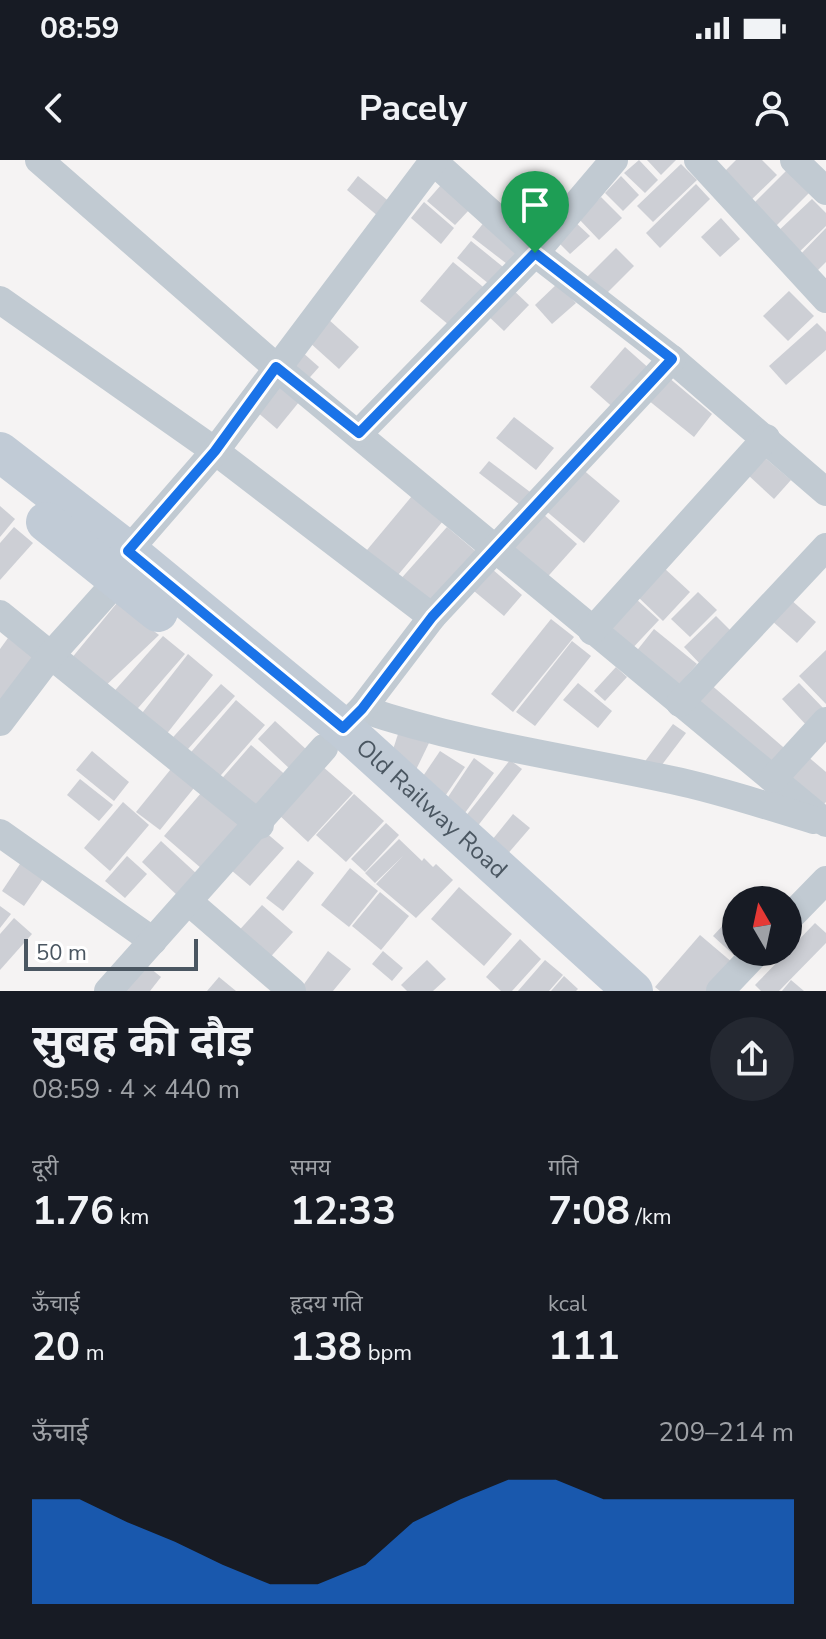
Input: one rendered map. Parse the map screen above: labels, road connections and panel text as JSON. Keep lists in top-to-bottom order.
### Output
{
  "streets": {
    "main road": ["Old Railway Road"]
  },
  "scale_bar": "50 m",
  "north": "top",
  "page": {
    "status": "08:59",
    "header": "Pacely",
    "scale": "50 m",
    "heading": ["सुबह की दौड़", "08:59 · 4 × 440 m"],
    "stats": [
      ["दूरी", "1.76 km"],
      ["समय", "12:33"],
      ["गति", "7:08 /km"],
      ["ऊँचाई", "20 m"],
      ["हृदय गति", "138 bpm"],
      ["kcal", "111"]
    ],
    "chart": ["ऊँचाई", "209–214 m"]
  }
}
